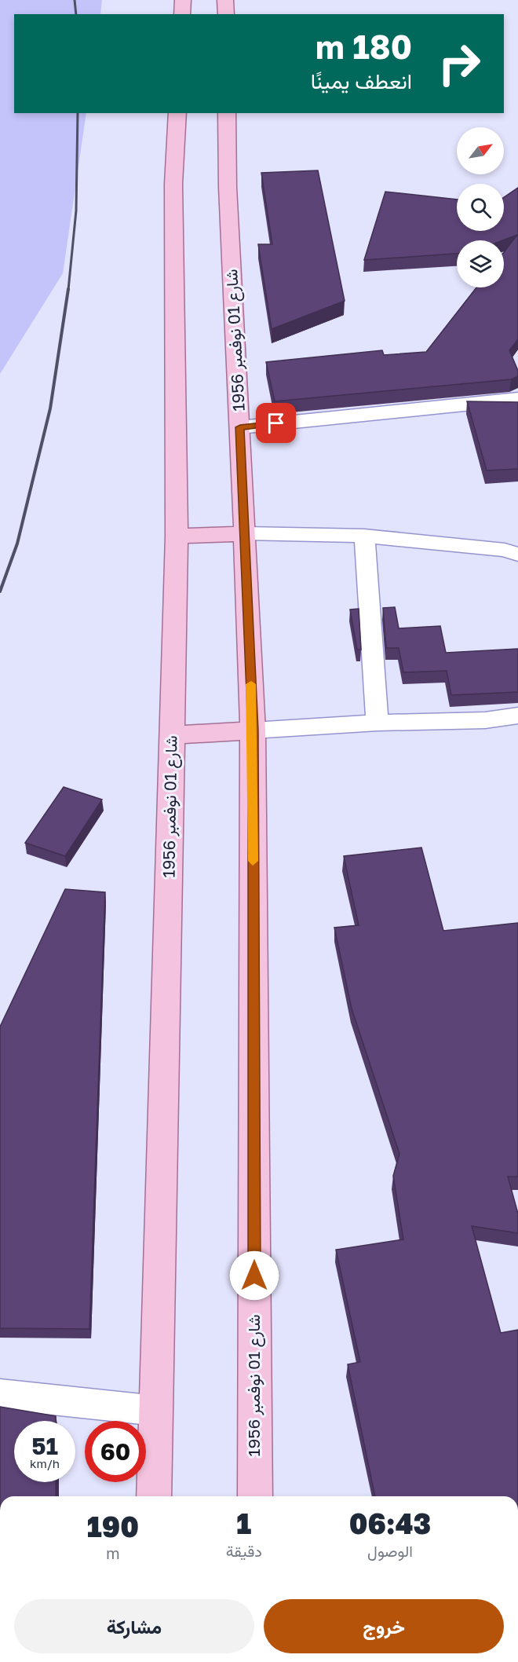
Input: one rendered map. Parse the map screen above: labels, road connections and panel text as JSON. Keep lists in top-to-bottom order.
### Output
{
  "streets": {
    "main road": ["شارع 01 نوفمبر 1956"]
  },
  "north": "top right",
  "page": {
    "turn": ["180 m", "انعطف يمينًا"],
    "speed": "51 km/h",
    "limit": "60",
    "eta": [
      "06:43",
      "الوصول",
      "1",
      "دقيقة",
      "190",
      "m"
    ],
    "buttons": ["خروج", "مشاركة"]
  }
}
